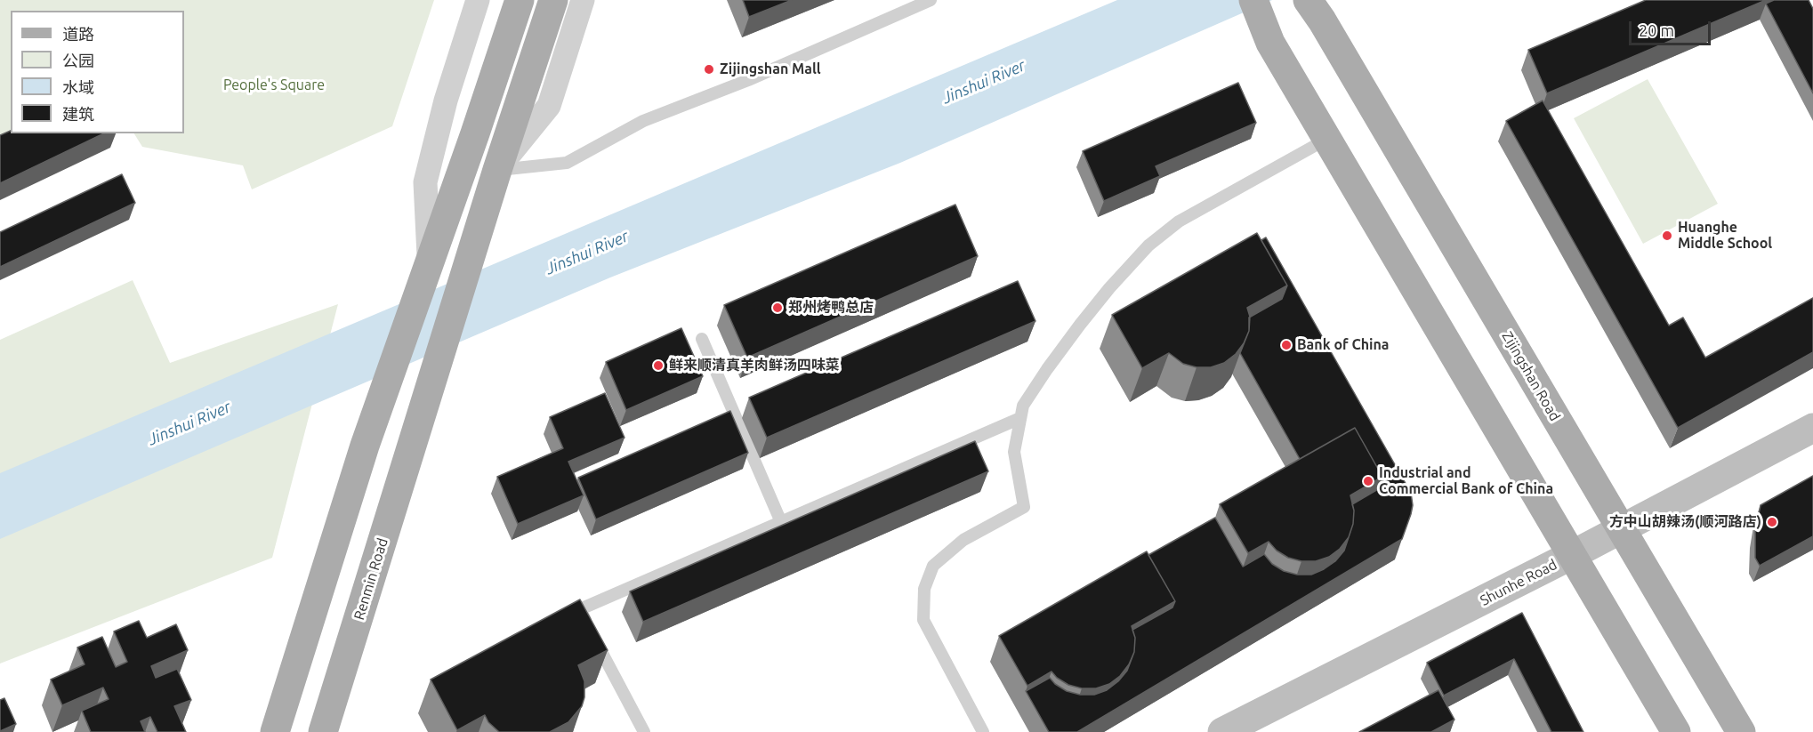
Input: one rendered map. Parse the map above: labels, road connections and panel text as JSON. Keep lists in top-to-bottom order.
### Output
{
  "streets": {
    "main road": ["Zijingshan Road", "Renmin Road"],
    "street": ["Shunhe Road"]
  },
  "crossings": [
    ["Zijingshan Road", "Shunhe Road"]
  ],
  "water": ["Jinshui River"],
  "parks": ["People's Square"],
  "places": [
    "Zijingshan Mall",
    "Huanghe Middle School",
    "郑州烤鸭总店",
    "Bank of China",
    "鲜来顺清真羊肉鲜汤四味菜",
    "Industrial and Commercial Bank of China",
    "方中山胡辣汤(顺河路店)"
  ],
  "legend": [
    "道路",
    "公园",
    "水域",
    "建筑"
  ],
  "scale_bar": "20 m"
}
